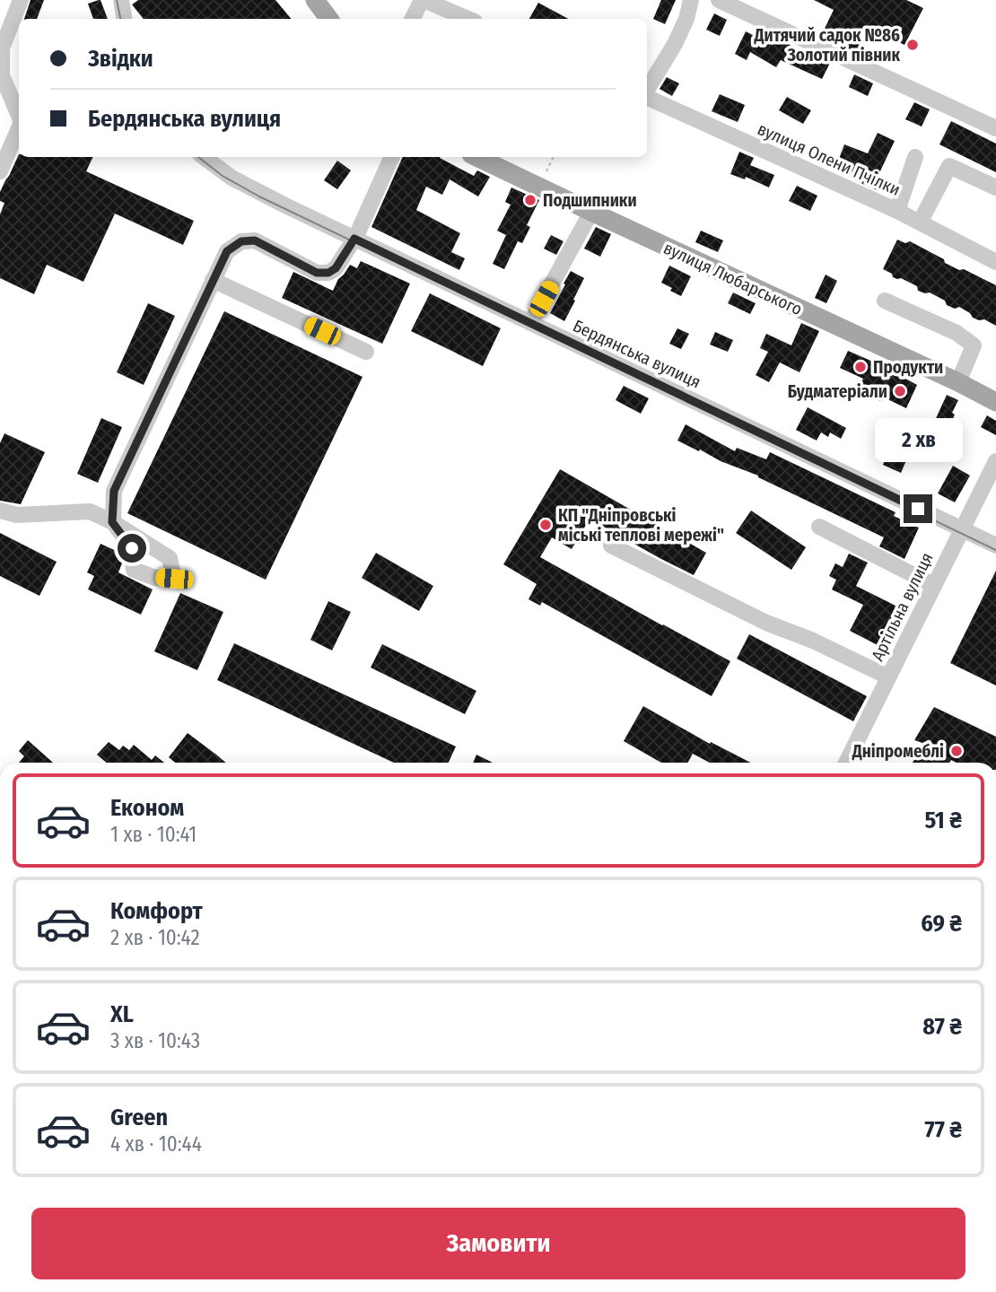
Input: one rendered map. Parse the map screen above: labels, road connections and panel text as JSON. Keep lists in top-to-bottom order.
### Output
{
  "streets": {
    "main road": ["вулиця Любарського"],
    "street": ["вулиця Олени Пчілки", "Бердянська вулиця", "Артільна вулиця"]
  },
  "crossings": [
    ["Бердянська вулиця", "Артільна вулиця"]
  ],
  "places": [
    "Дитячий садок №86 Золотий півник",
    "Подшипники",
    "Продукти",
    "Будматеріали",
    "КП \"Дніпровські міські теплові мережі\"",
    "Дніпромеблі"
  ],
  "page": {
    "banner": ["Звідки", "Бердянська вулиця"],
    "bubble": "2 хв",
    "list": [
      {
        "name": "Економ",
        "note": "1 хв · 10:41",
        "value": "51 ₴"
      },
      {
        "name": "Комфорт",
        "note": "2 хв · 10:42",
        "value": "69 ₴"
      },
      {
        "name": "XL",
        "note": "3 хв · 10:43",
        "value": "87 ₴"
      },
      {
        "name": "Green",
        "note": "4 хв · 10:44",
        "value": "77 ₴"
      }
    ],
    "buttons": "Замовити"
  }
}
